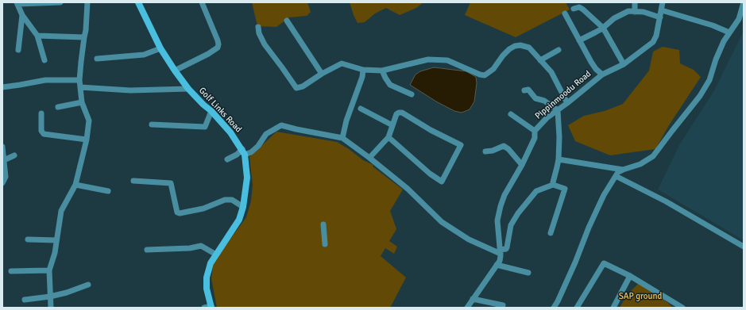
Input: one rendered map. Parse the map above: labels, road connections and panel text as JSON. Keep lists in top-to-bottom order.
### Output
{
  "streets": {
    "street": ["Pippinmoodu Road", "Golf Links Road"]
  },
  "parks": ["SAP ground"]
}
